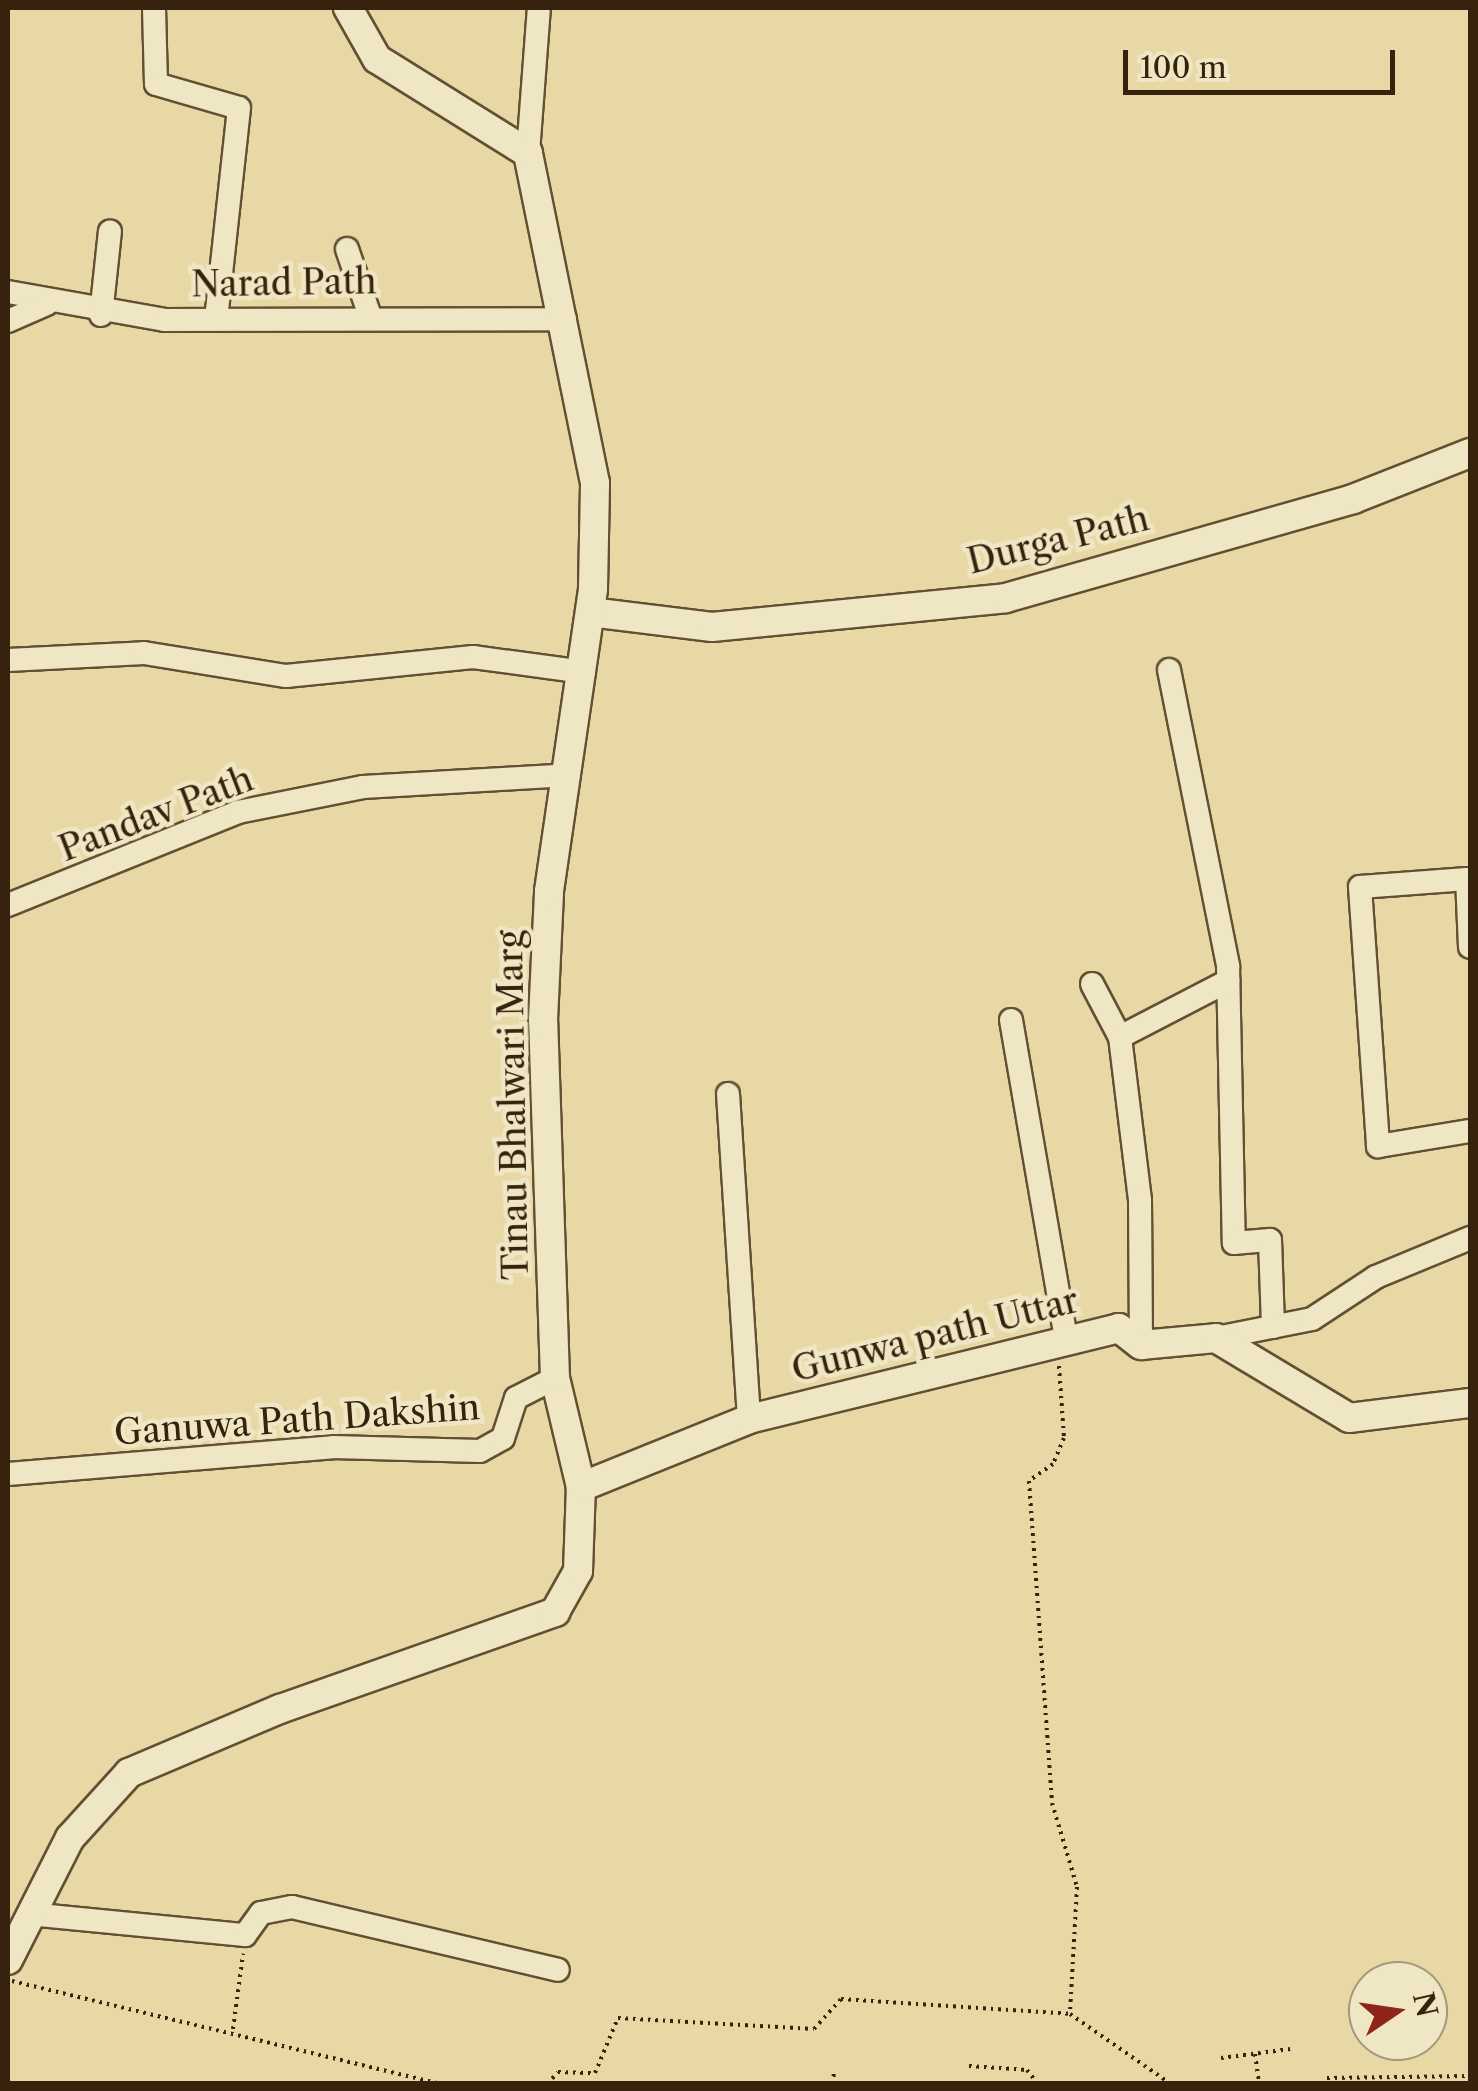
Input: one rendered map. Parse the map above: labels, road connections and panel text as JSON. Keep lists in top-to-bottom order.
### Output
{
  "streets": {
    "street": [
      "Narad Path",
      "Durga Path",
      "Pandav Path",
      "Tinau Bhalwari Marg",
      "Gunwa path Uttar",
      "Ganuwa Path Dakshin"
    ]
  },
  "crossings": [
    ["Narad Path", "Tinau Bhalwari Marg"],
    ["Durga Path", "Tinau Bhalwari Marg"],
    ["Pandav Path", "Tinau Bhalwari Marg"],
    ["Tinau Bhalwari Marg", "Gunwa path Uttar"],
    ["Tinau Bhalwari Marg", "Ganuwa Path Dakshin"]
  ],
  "scale_bar": "100 m",
  "north": "right"
}
